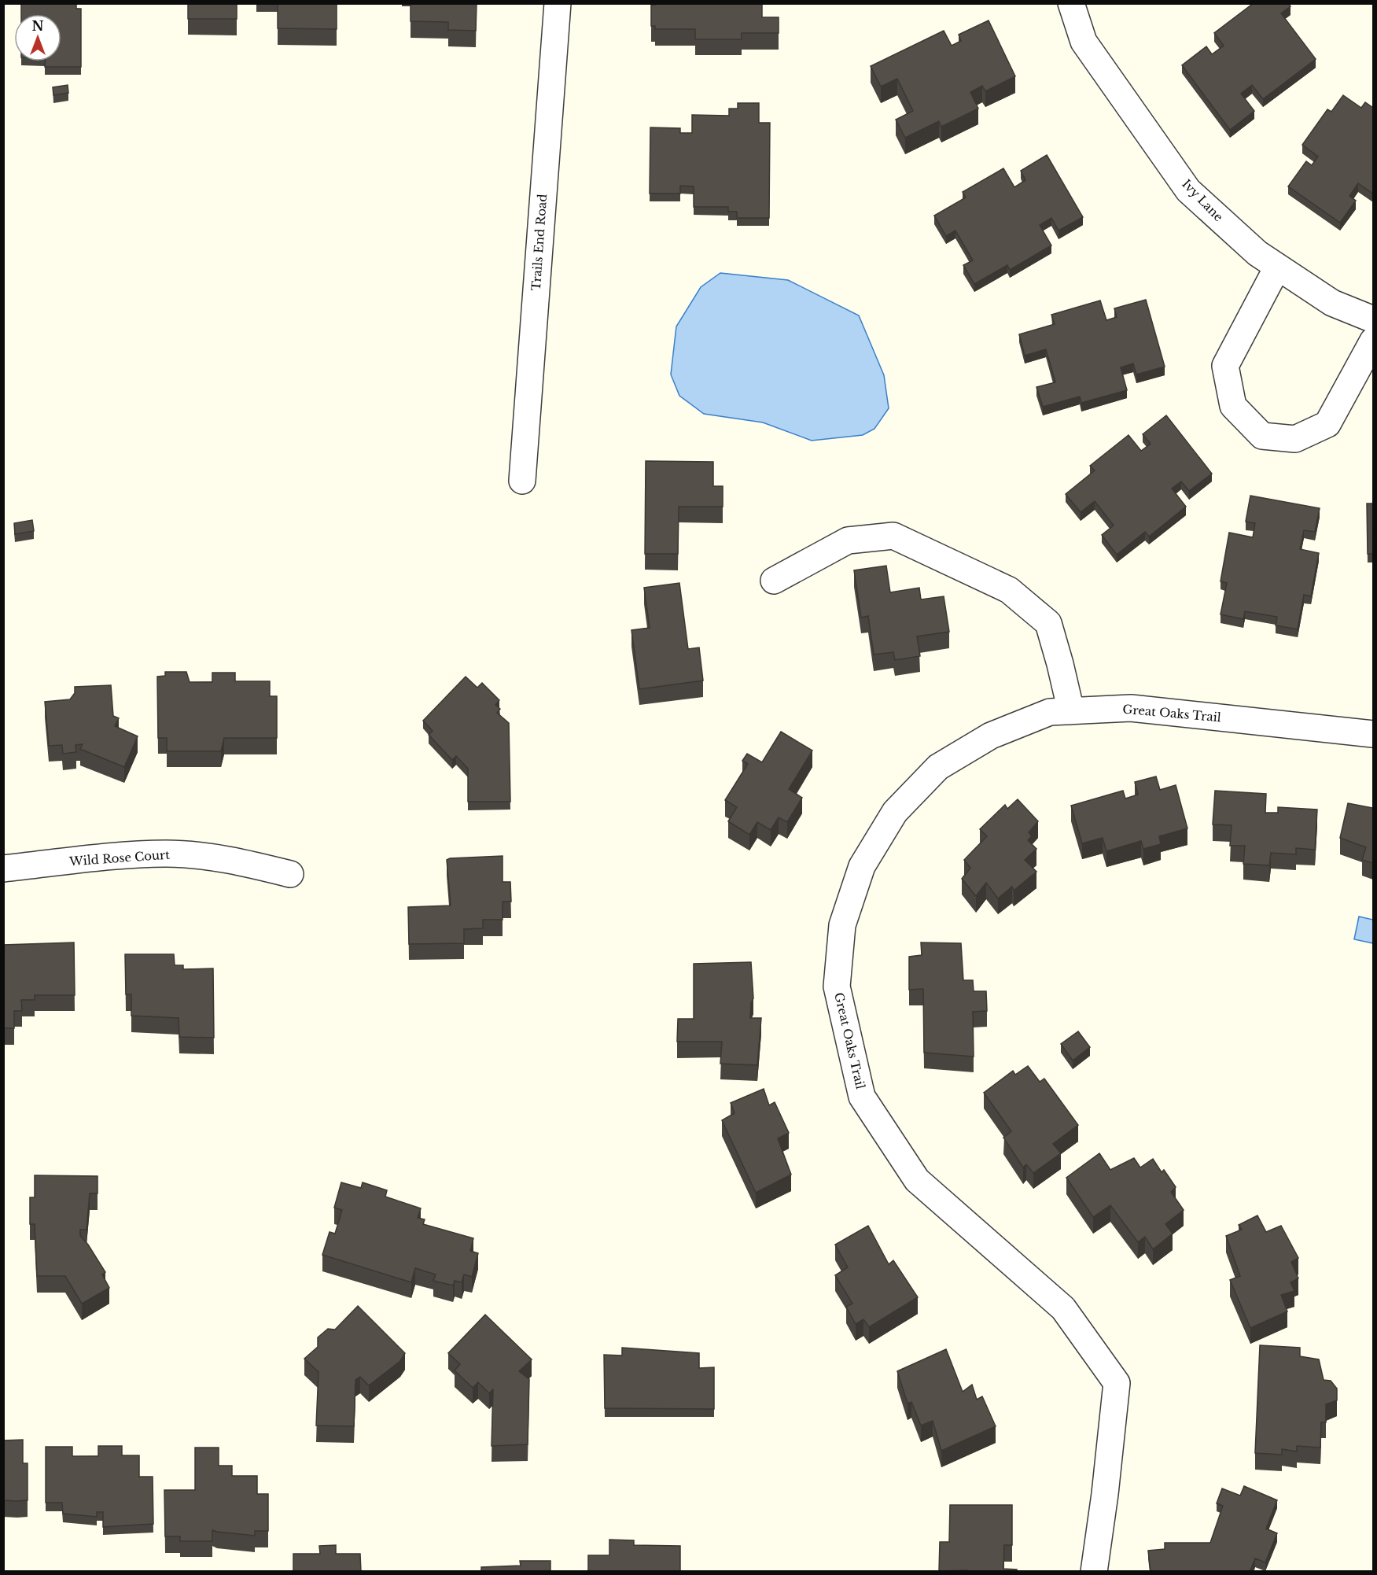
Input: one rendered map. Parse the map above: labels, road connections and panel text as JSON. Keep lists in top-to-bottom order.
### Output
{
  "streets": {
    "street": [
      "Ivy Lane",
      "Trails End Road",
      "Great Oaks Trail",
      "Wild Rose Court"
    ]
  },
  "north": "top"
}
